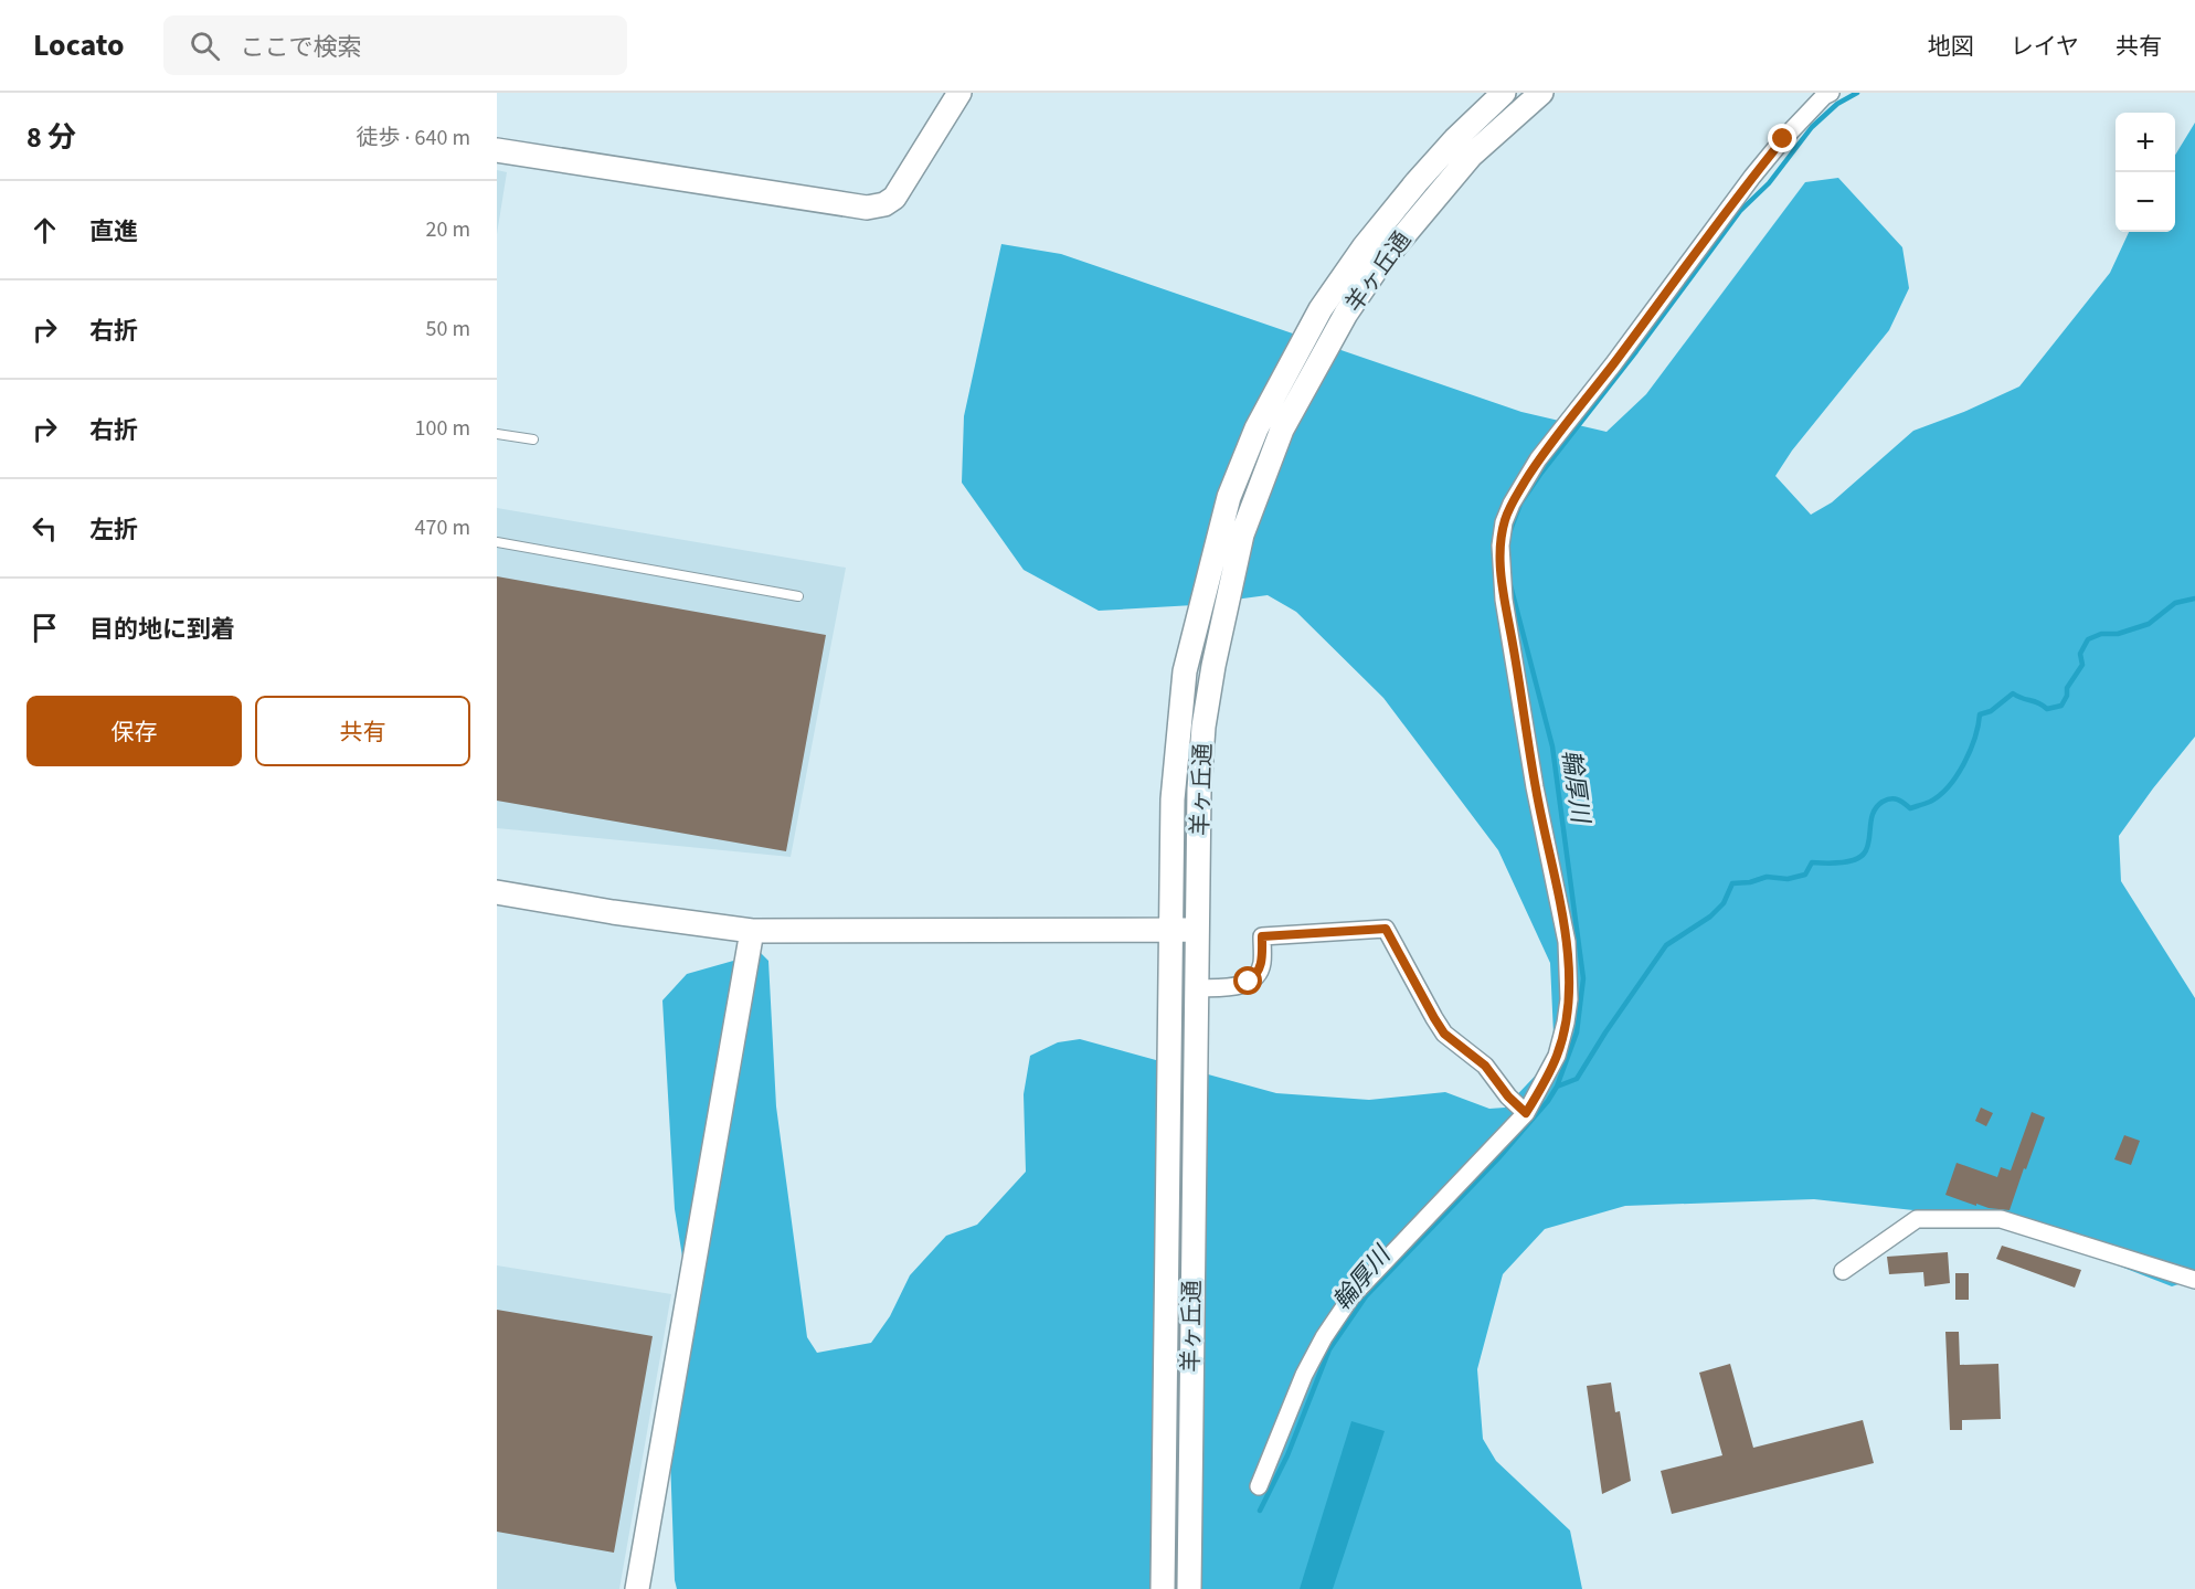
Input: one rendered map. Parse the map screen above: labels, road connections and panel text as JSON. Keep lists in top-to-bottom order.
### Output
{
  "streets": {
    "main road": ["羊ヶ丘通"]
  },
  "water": ["輪厚川"],
  "page": {
    "header": "Locato",
    "search": "ここで検索",
    "nav": ["地図", "レイヤ", "共有"],
    "heading": ["8 分", "徒歩 · 640 m"],
    "map_buttons": ["+", "−"],
    "list": [
      ["直進", "20 m"],
      ["右折", "50 m"],
      ["右折", "100 m"],
      ["左折", "470 m"],
      "目的地に到着"
    ],
    "buttons": ["保存", "共有"]
  }
}
